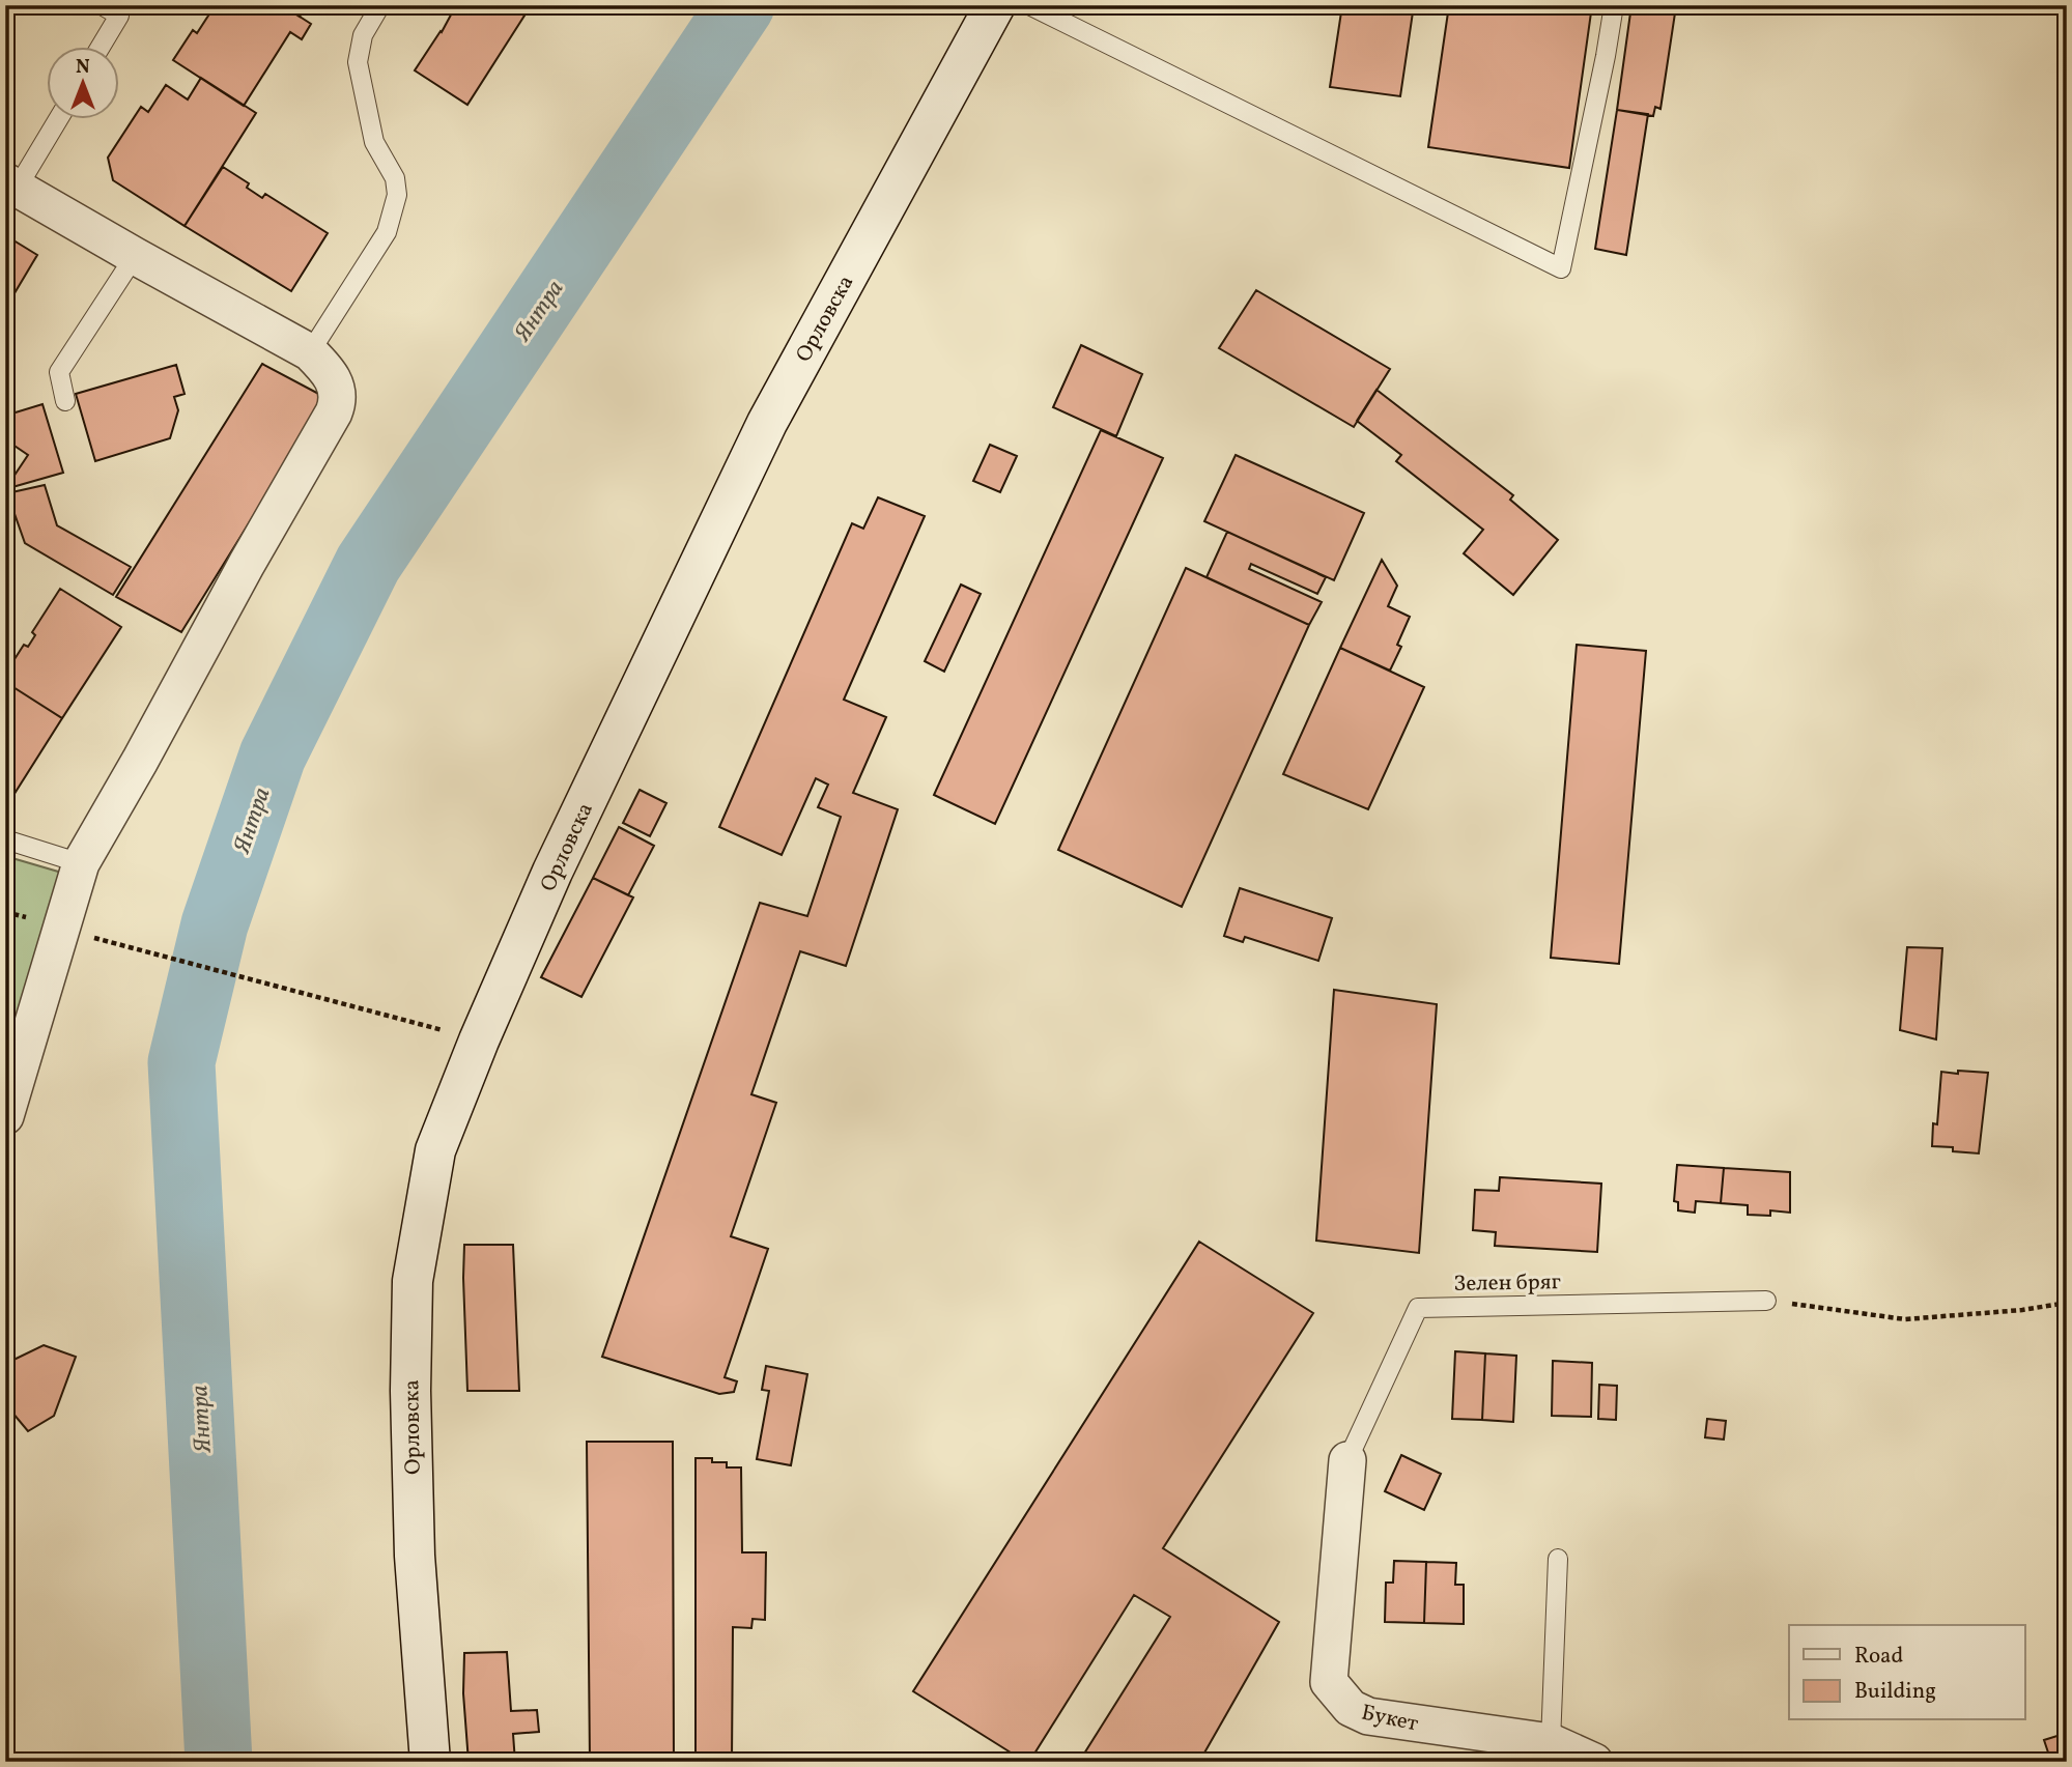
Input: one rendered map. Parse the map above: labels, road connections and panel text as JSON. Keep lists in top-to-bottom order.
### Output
{
  "streets": {
    "street": ["Орловска", "Букет"],
    "lane": ["Зелен бряг"]
  },
  "crossings": [
    ["Зелен бряг", "Букет"]
  ],
  "water": ["Янтра"],
  "legend": ["Road", "Building"],
  "north": "top"
}
